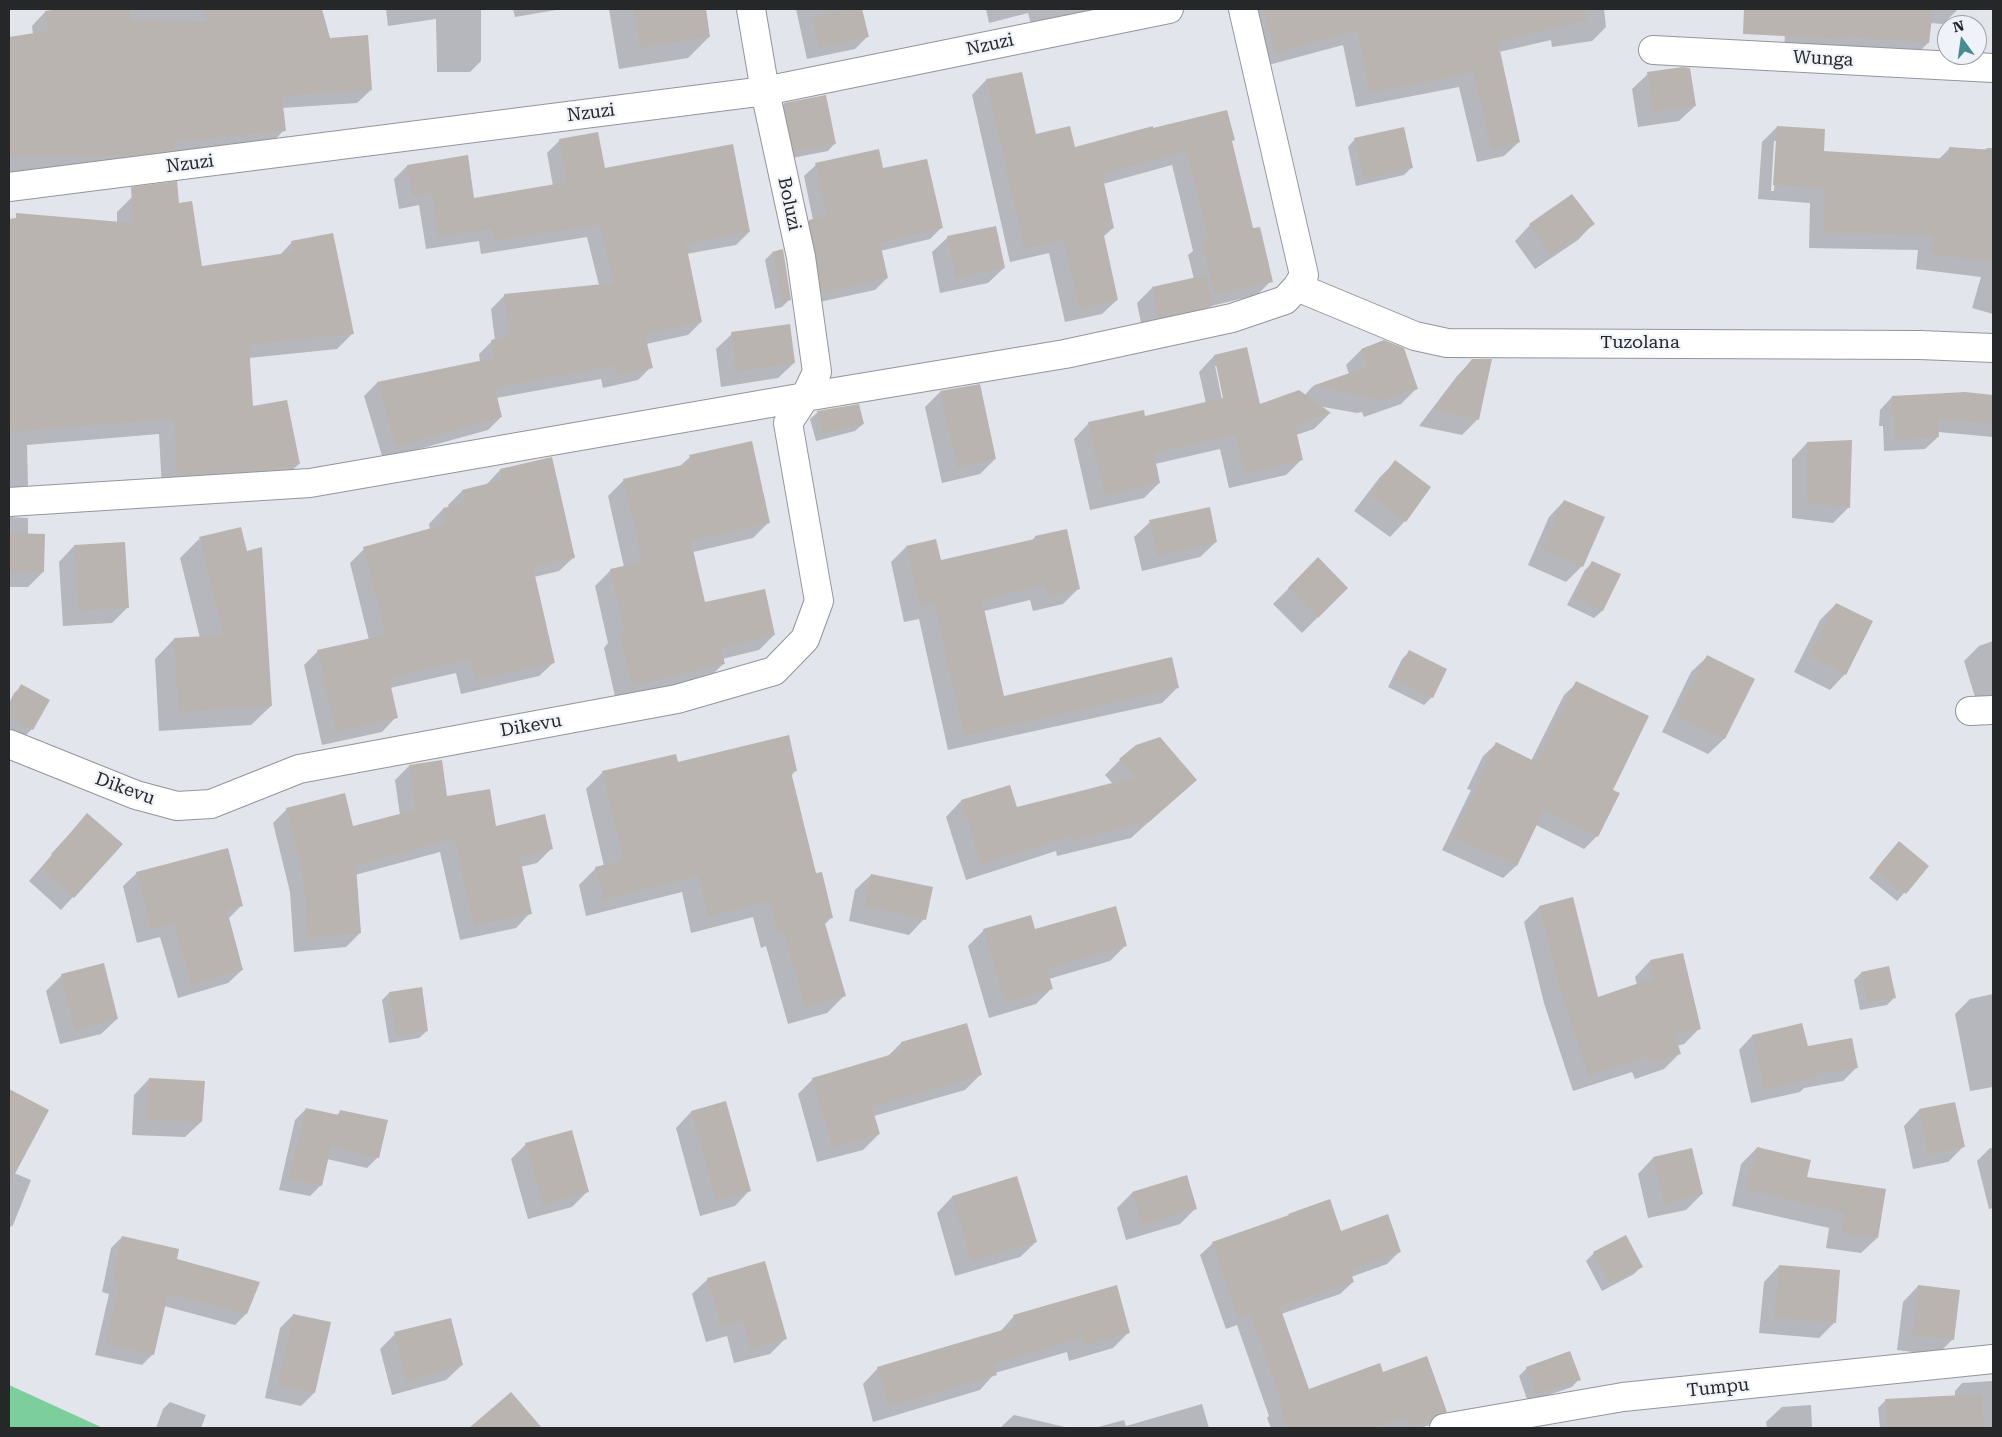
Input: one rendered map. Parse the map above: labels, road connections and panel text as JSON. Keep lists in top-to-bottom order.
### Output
{
  "streets": {
    "street": [
      "Nzuzi",
      "Wunga",
      "Boluzi",
      "Tuzolana",
      "Dikevu",
      "Tumpu"
    ]
  },
  "crossings": [
    ["Nzuzi", "Boluzi"],
    ["Boluzi", "Dikevu"]
  ],
  "north": "top"
}
